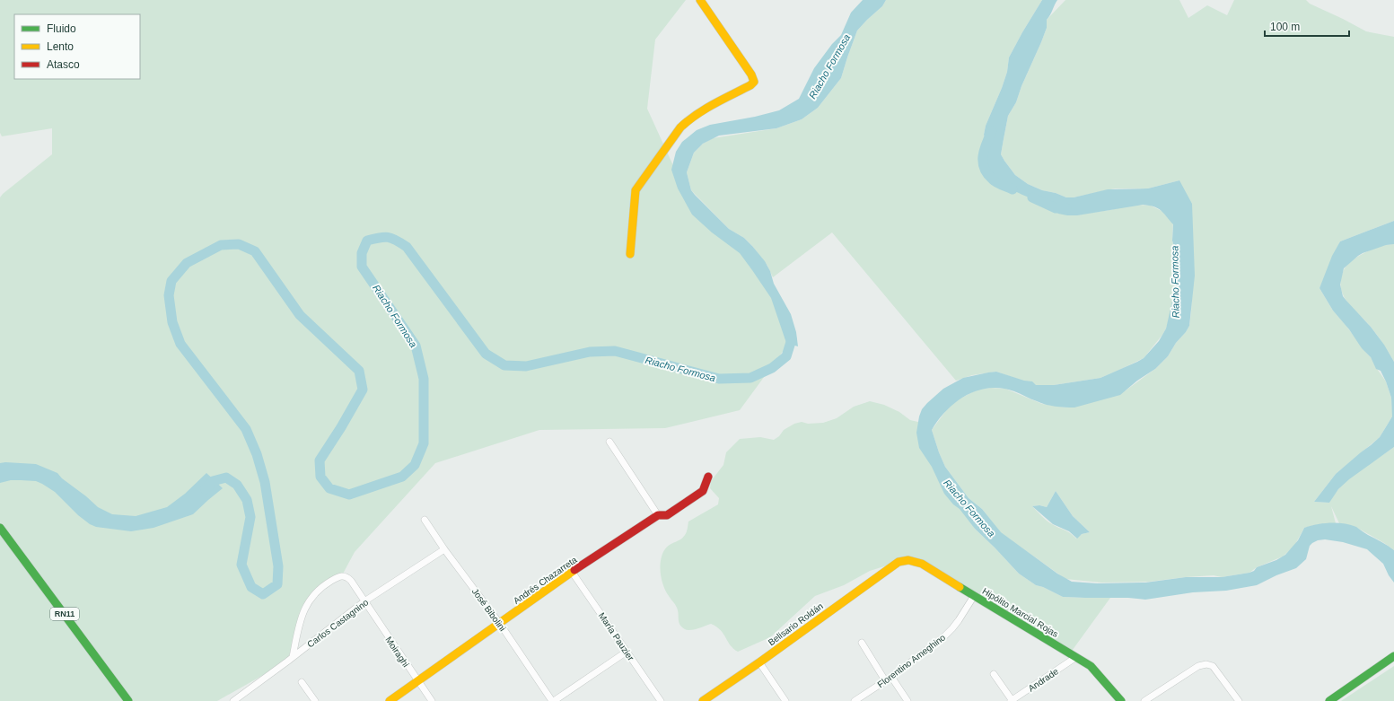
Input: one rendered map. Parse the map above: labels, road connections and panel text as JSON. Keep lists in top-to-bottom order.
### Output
{
  "streets": {
    "main road": [
      "Andrés Chazarreta",
      "Hipólito Marcial Rojas",
      "RN11",
      "Belisario Roldán"
    ],
    "street": [
      "José Bibolini",
      "Carlos Castagnino",
      "María Pauzier",
      "Moiraghi",
      "Florentino Ameghino",
      "Andrade"
    ]
  },
  "crossings": [
    ["Andrés Chazarreta", "José Bibolini"],
    ["Andrés Chazarreta", "María Pauzier"],
    ["Andrés Chazarreta", "Moiraghi"],
    ["José Bibolini", "Carlos Castagnino"],
    ["Hipólito Marcial Rojas", "Belisario Roldán"],
    ["Hipólito Marcial Rojas", "Florentino Ameghino"],
    ["Hipólito Marcial Rojas", "Andrade"],
    ["Carlos Castagnino", "Moiraghi"]
  ],
  "water": ["Riacho Formosa"],
  "legend": ["Fluido", "Lento", "Atasco"],
  "scale_bar": "100 m"
}
